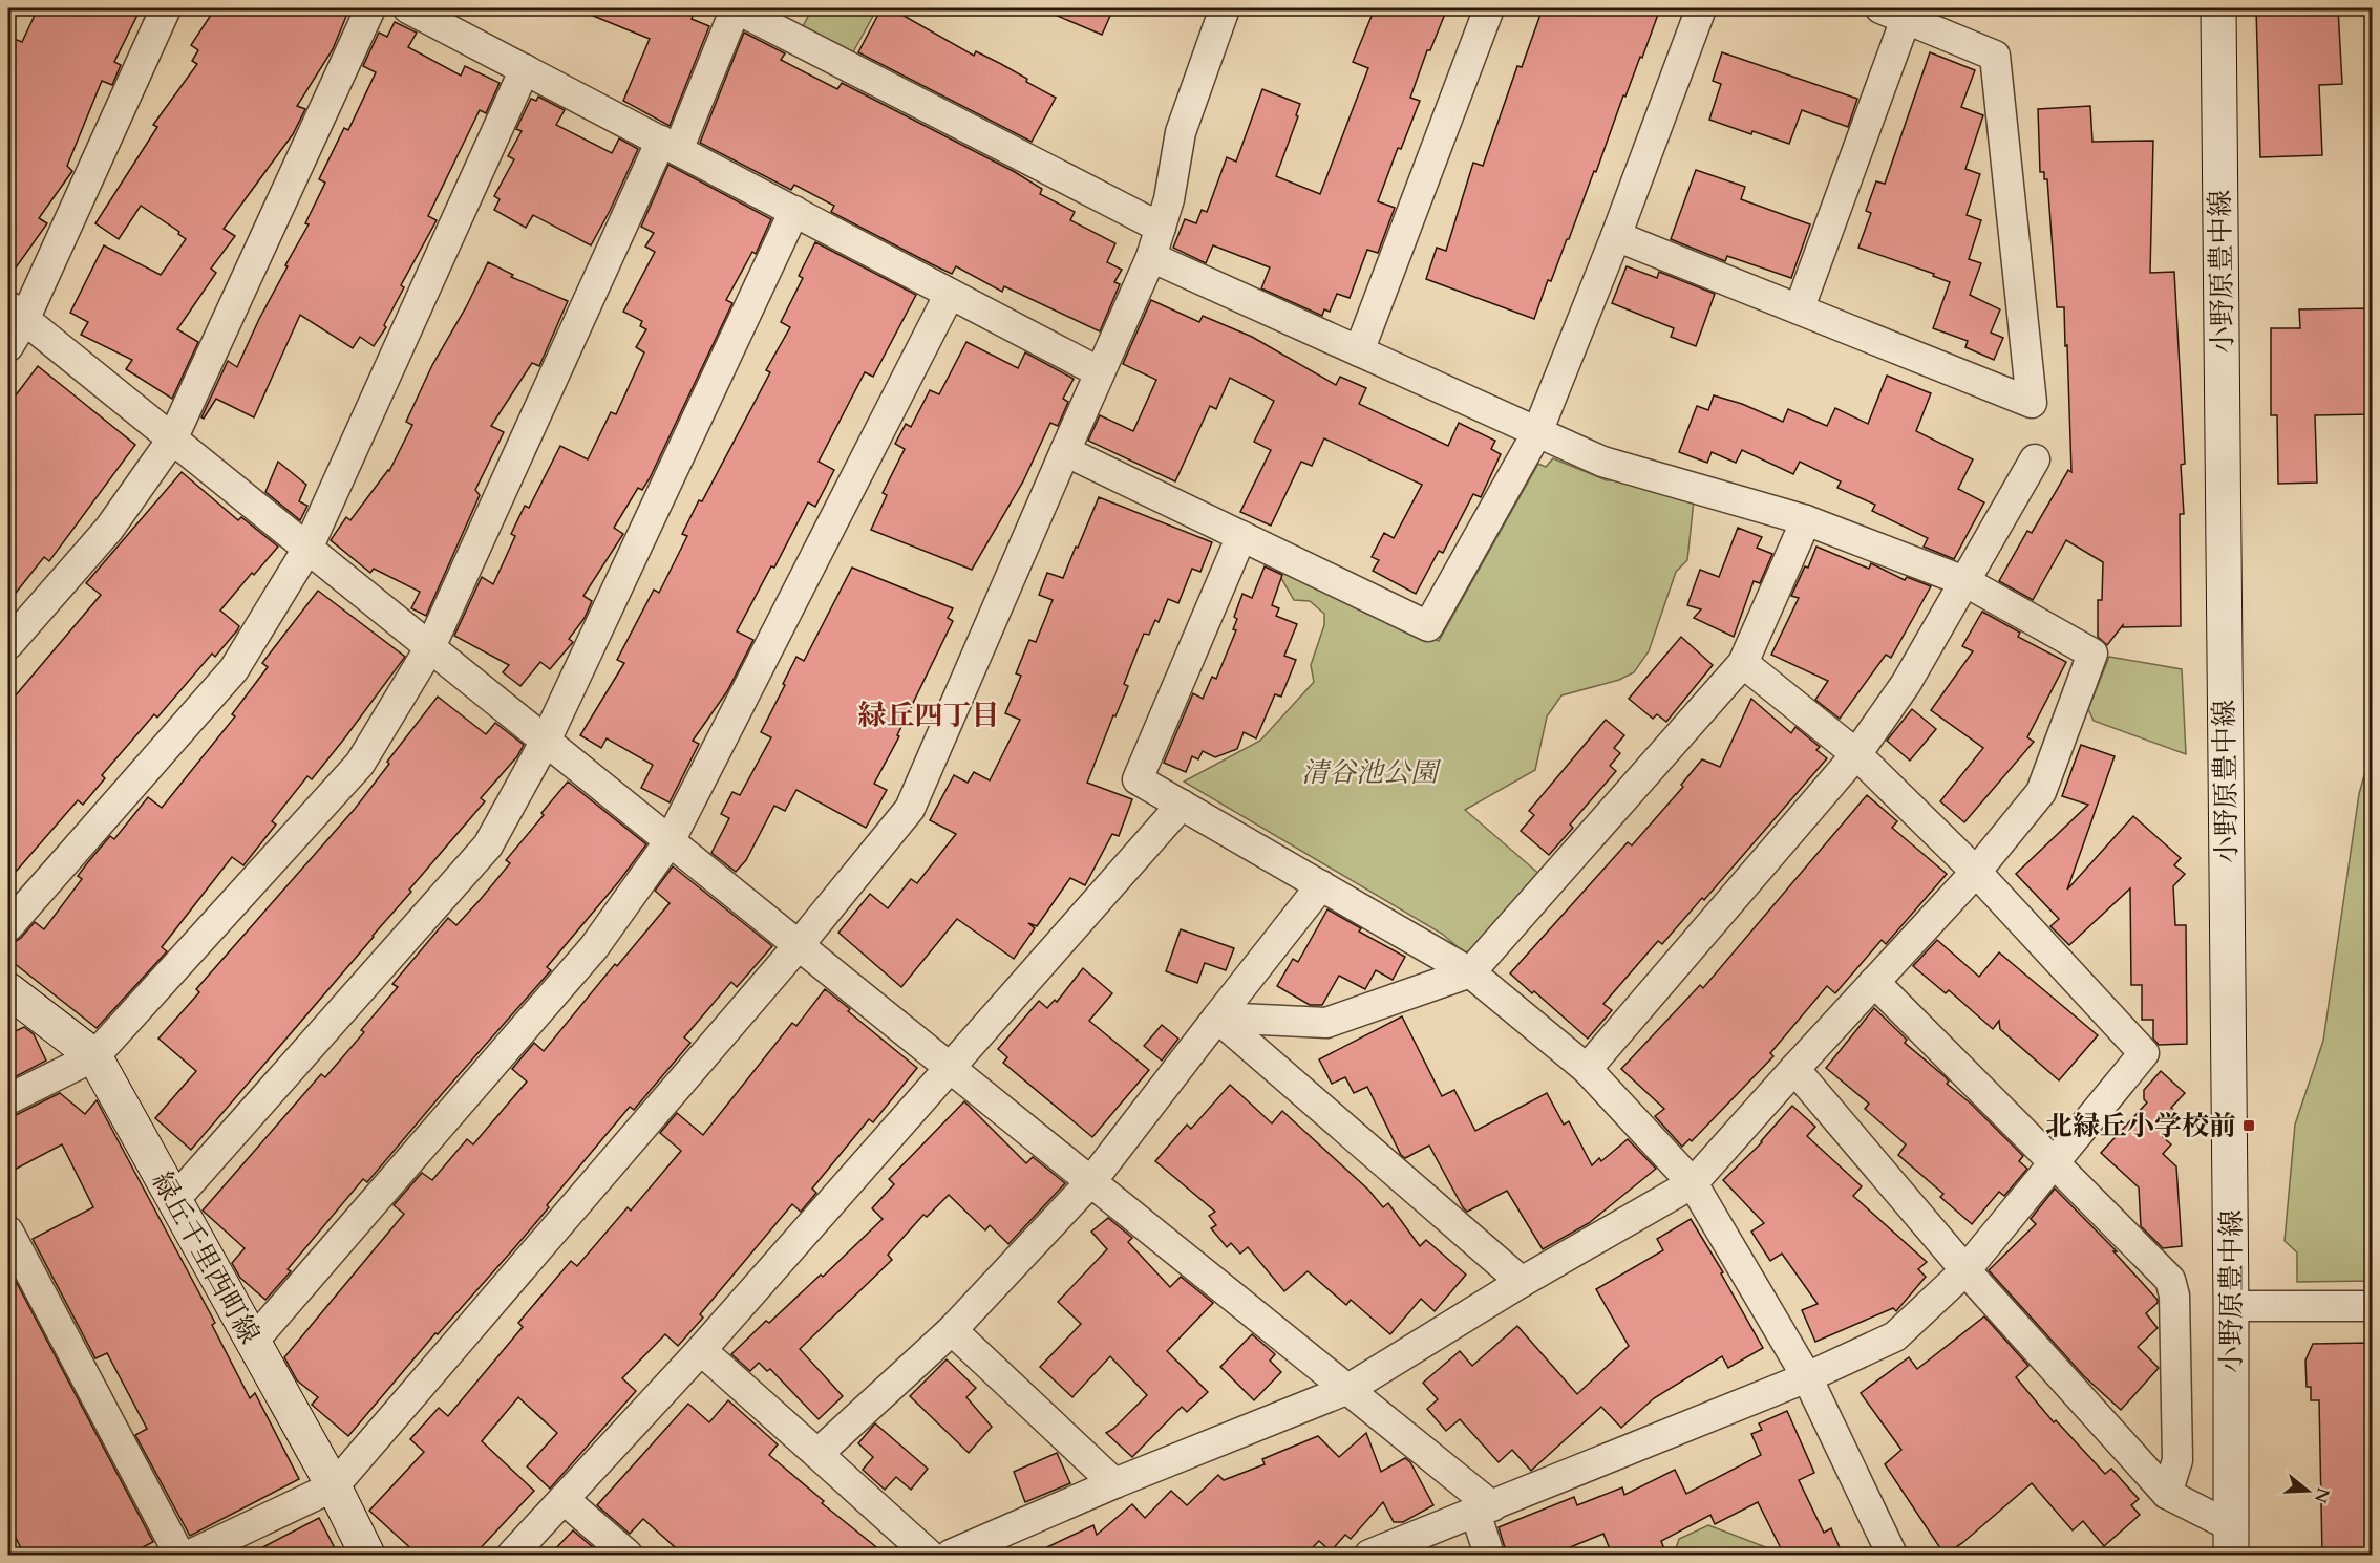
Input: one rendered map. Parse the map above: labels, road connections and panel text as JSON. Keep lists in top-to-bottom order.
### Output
{
  "streets": {
    "street": ["小野原豊中線", "緑丘千里西町線"]
  },
  "districts": ["緑丘四丁目"],
  "parks": ["清谷池公園"],
  "places": {
    "transit": ["北緑丘小学校前"]
  },
  "north": "right"
}
